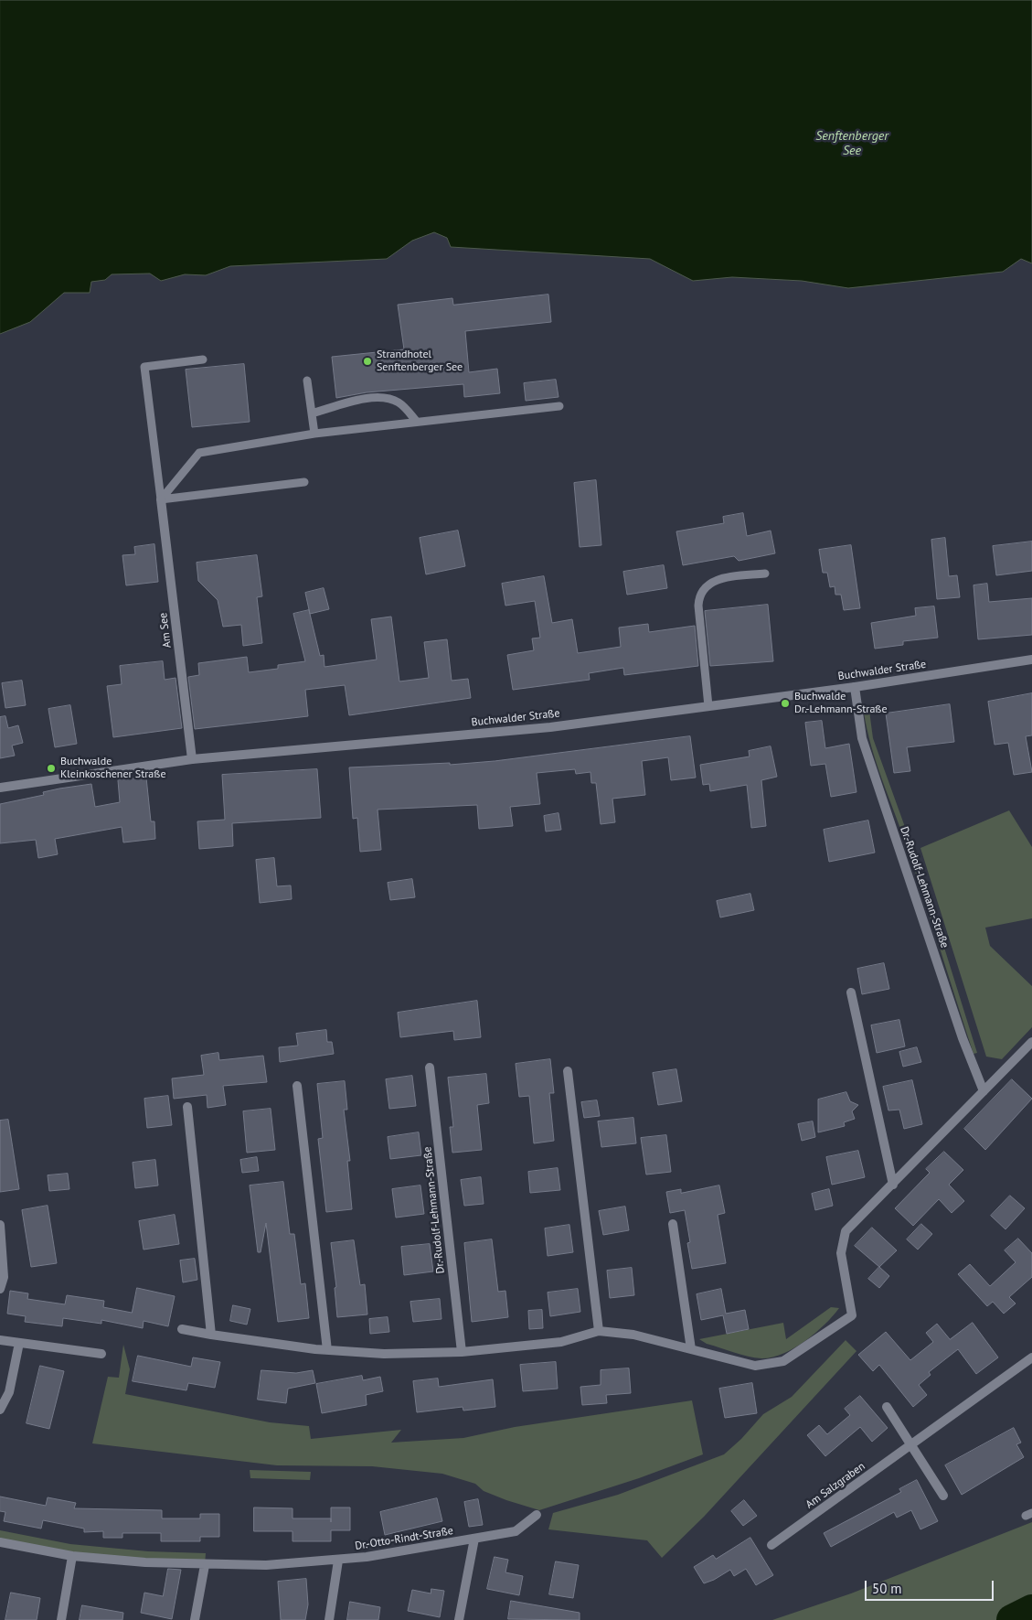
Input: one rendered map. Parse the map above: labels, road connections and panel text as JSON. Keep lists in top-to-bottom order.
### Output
{
  "streets": {
    "street": [
      "Am See",
      "Buchwalder Straße",
      "Dr.-Rudolf-Lehmann-Straße",
      "Am Salzgraben",
      "Dr.-Otto-Rindt-Straße"
    ]
  },
  "crossings": [
    ["Am See", "Buchwalder Straße"],
    ["Buchwalder Straße", "Dr.-Rudolf-Lehmann-Straße"]
  ],
  "water": ["Senftenberger See"],
  "places": ["Strandhotel Senftenberger See", "Buchwalde Dr.-Lehmann-Straße", "Buchwalde Kleinkoschener Straße"],
  "scale_bar": "50 m"
}
